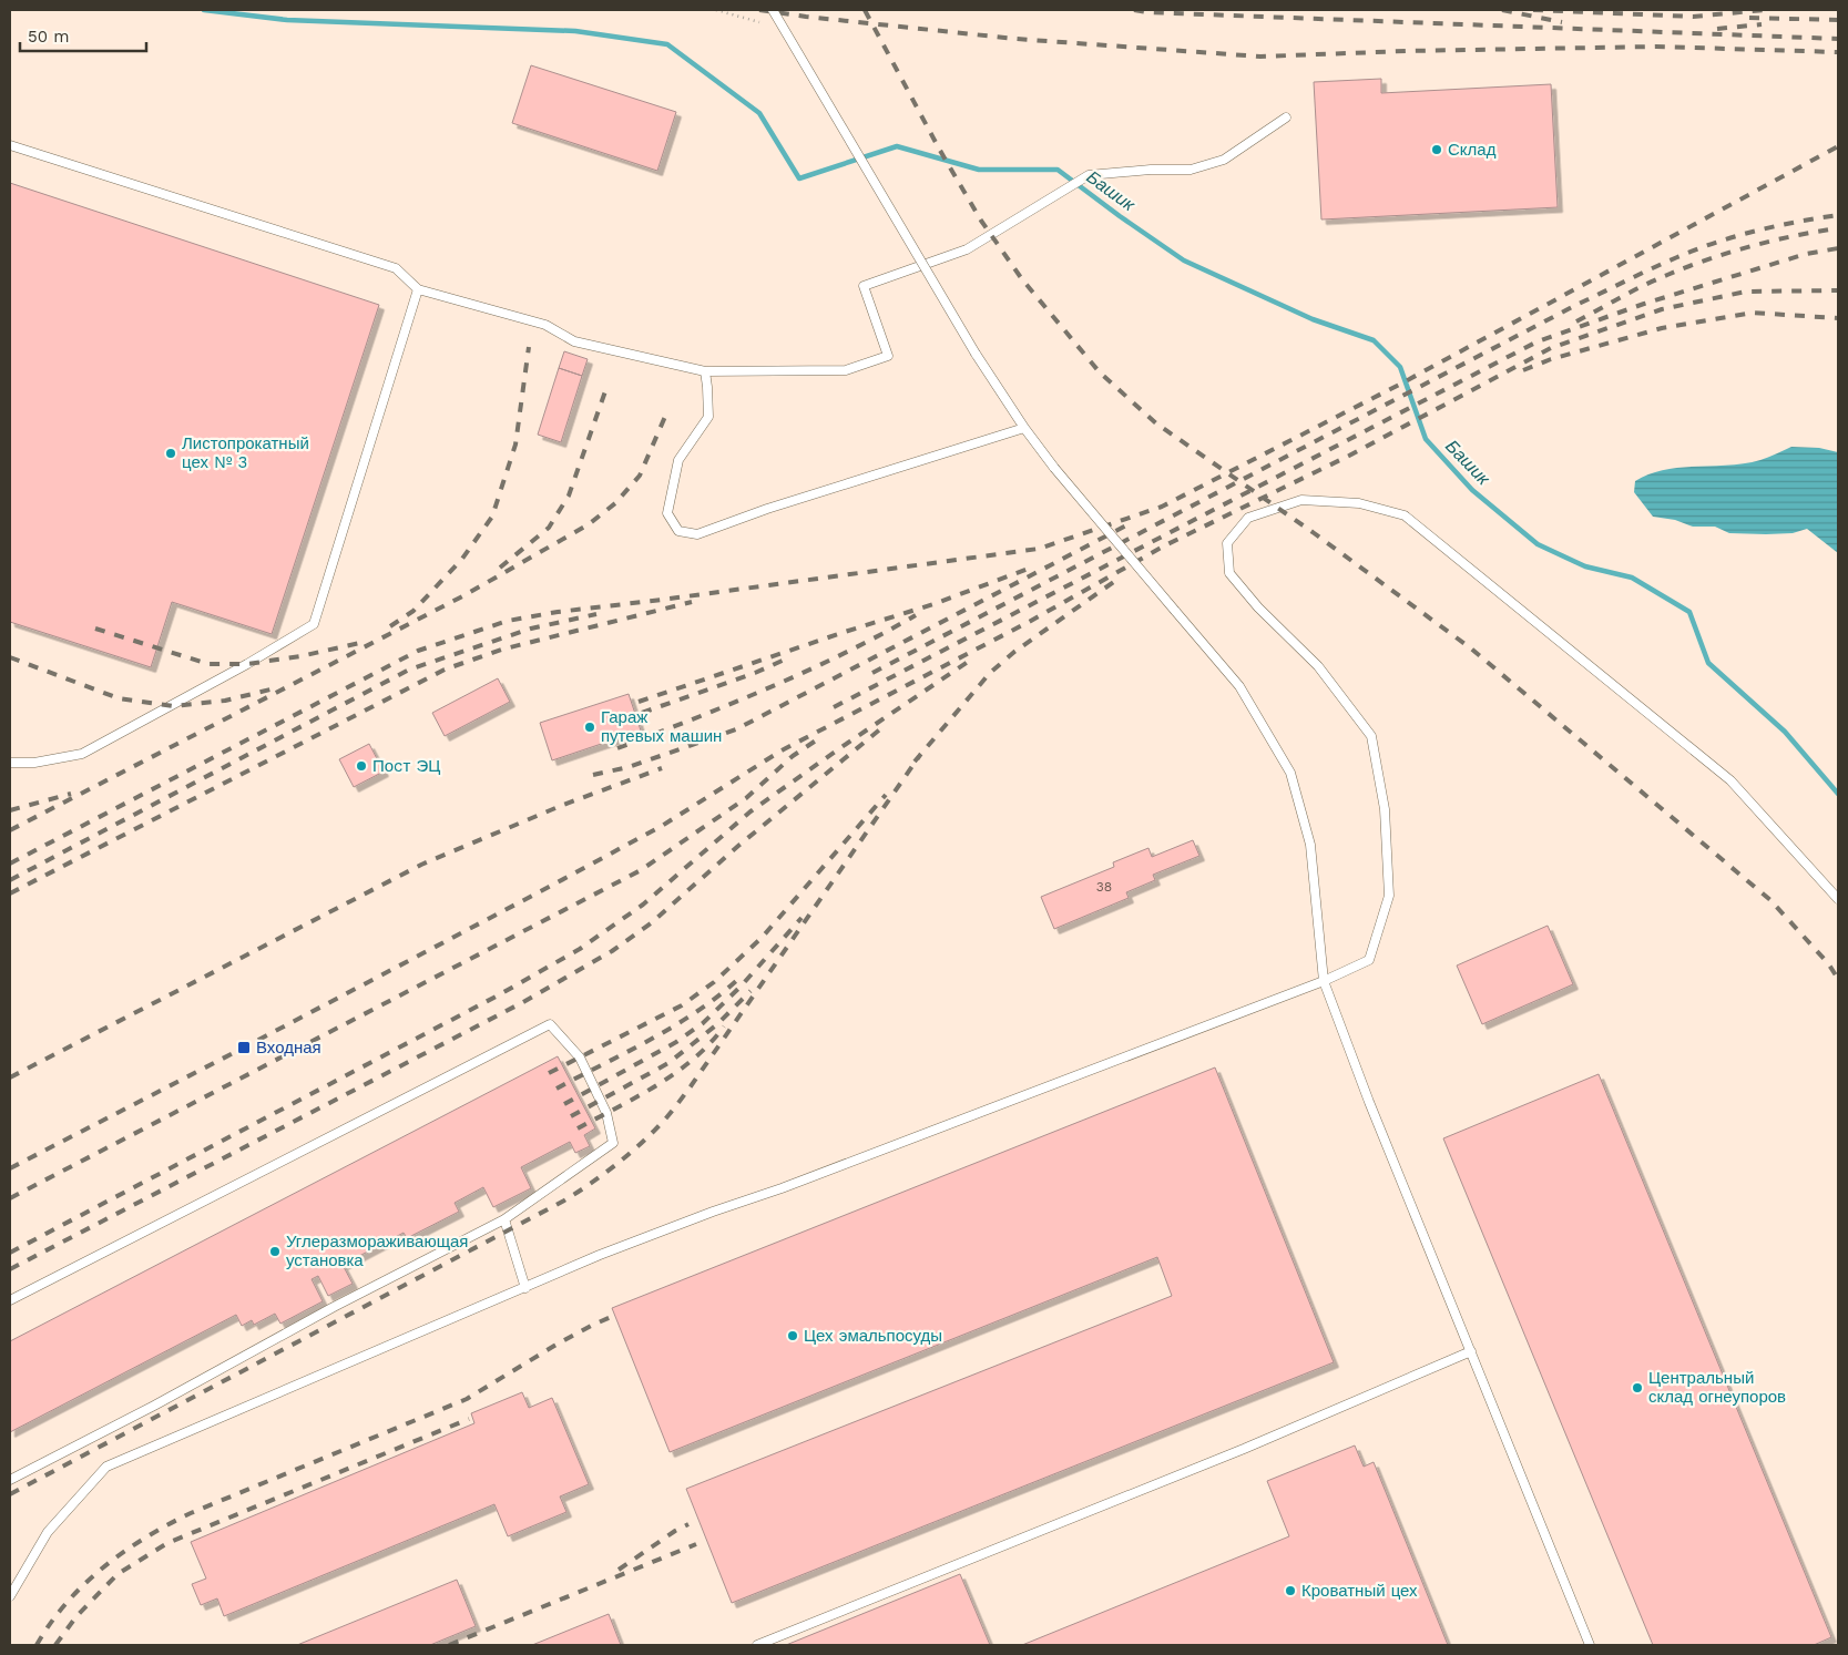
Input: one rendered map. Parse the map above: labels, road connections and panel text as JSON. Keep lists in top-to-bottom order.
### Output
{
  "water": ["Башик"],
  "places": {
    "other": [
      "Склад",
      "Листопрокатный цех № 3",
      "Гараж путевых машин",
      "Поcт ЭЦ",
      "Углеразмораживающая установка",
      "Цех эмальпосуды",
      "Центральный склад огнеупоров",
      "Кроватный цех"
    ],
    "transit": ["Входная"]
  },
  "house_numbers": ["38"],
  "scale_bar": "50 m"
}
